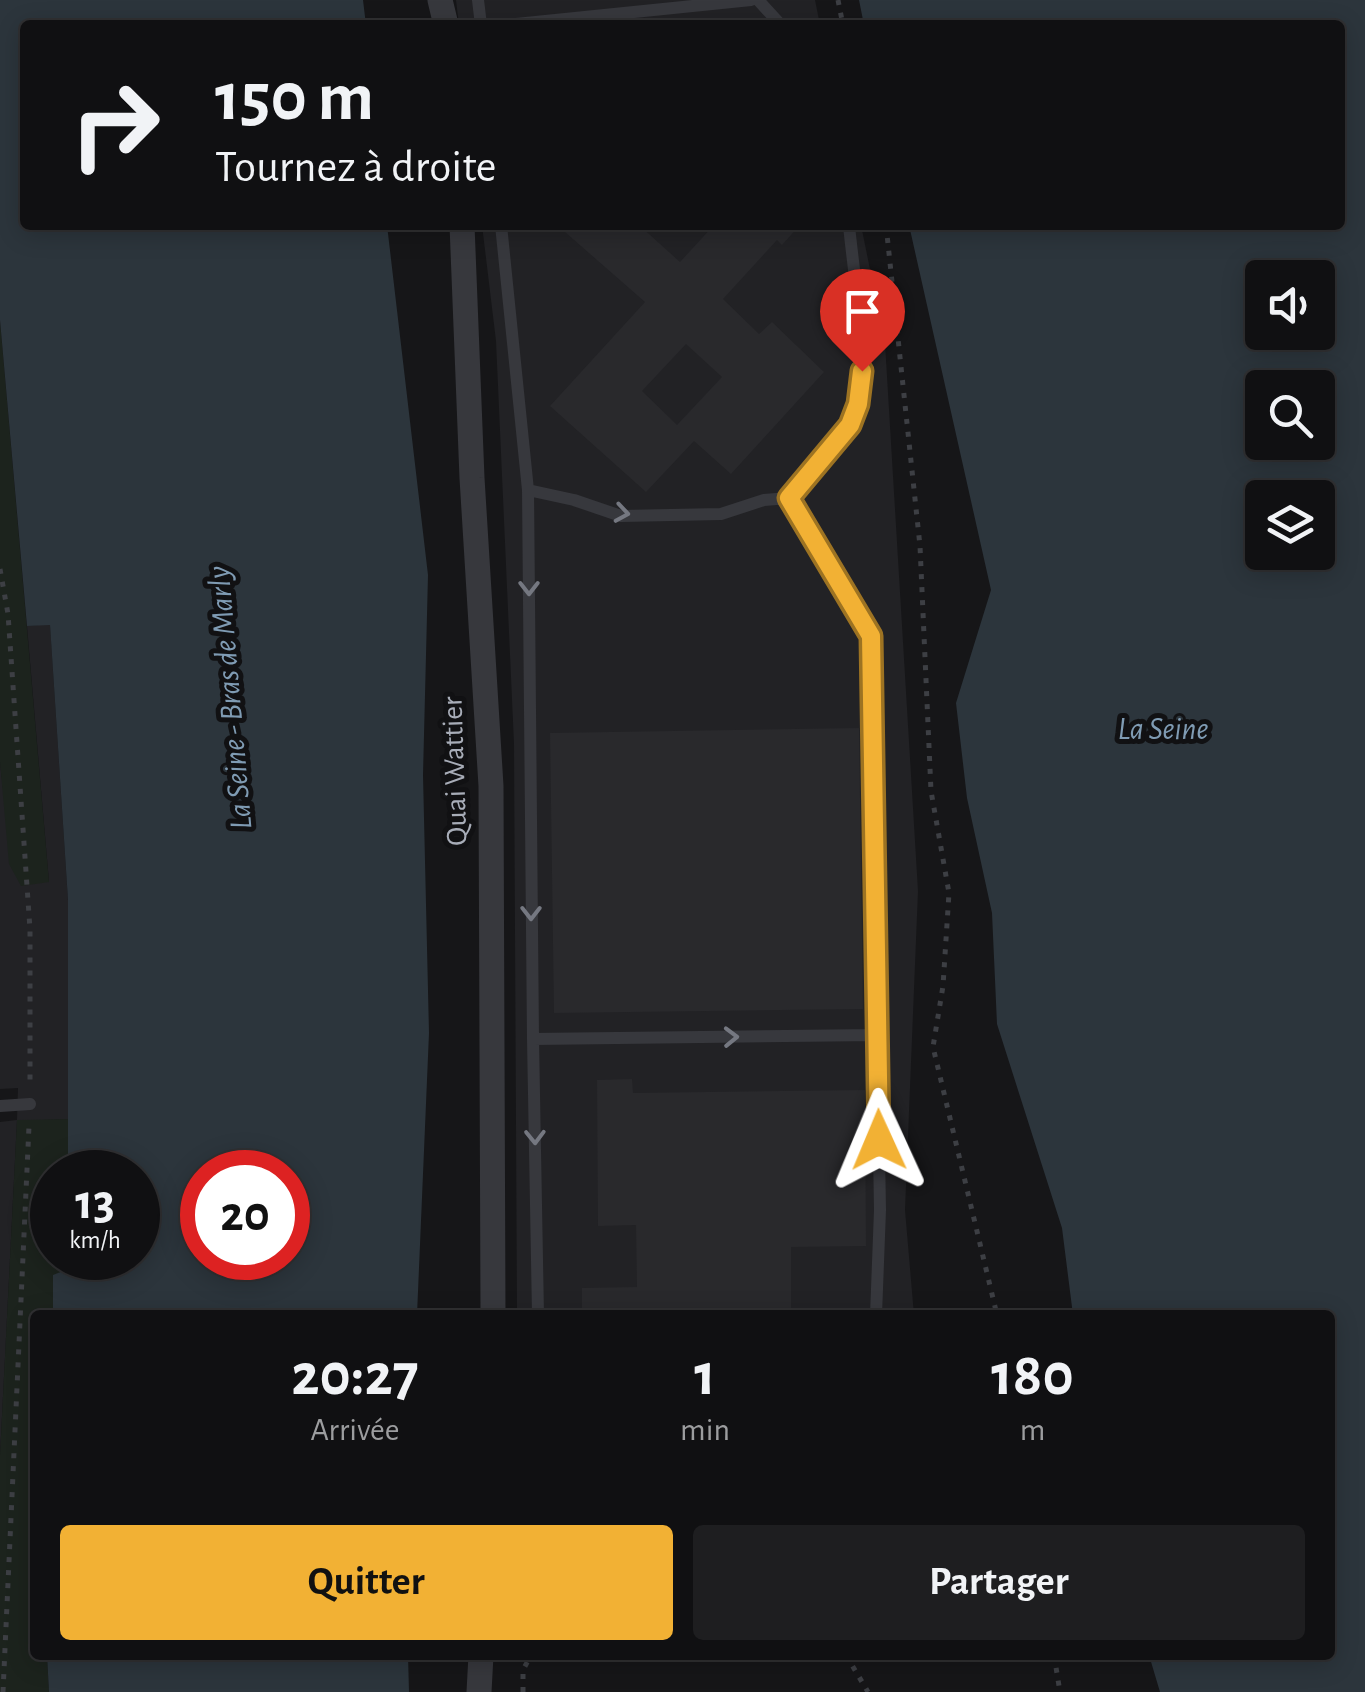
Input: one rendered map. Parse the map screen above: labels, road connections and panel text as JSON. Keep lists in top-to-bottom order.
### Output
{
  "streets": {
    "street": ["Quai Wattier"]
  },
  "water": ["La Seine - Bras de Marly", "La Seine"],
  "page": {
    "turn": ["150 m", "Tournez à droite"],
    "speed": "13 km/h",
    "limit": "20",
    "eta": [
      "20:27",
      "Arrivée",
      "1",
      "min",
      "180",
      "m"
    ],
    "buttons": ["Quitter", "Partager"]
  }
}
